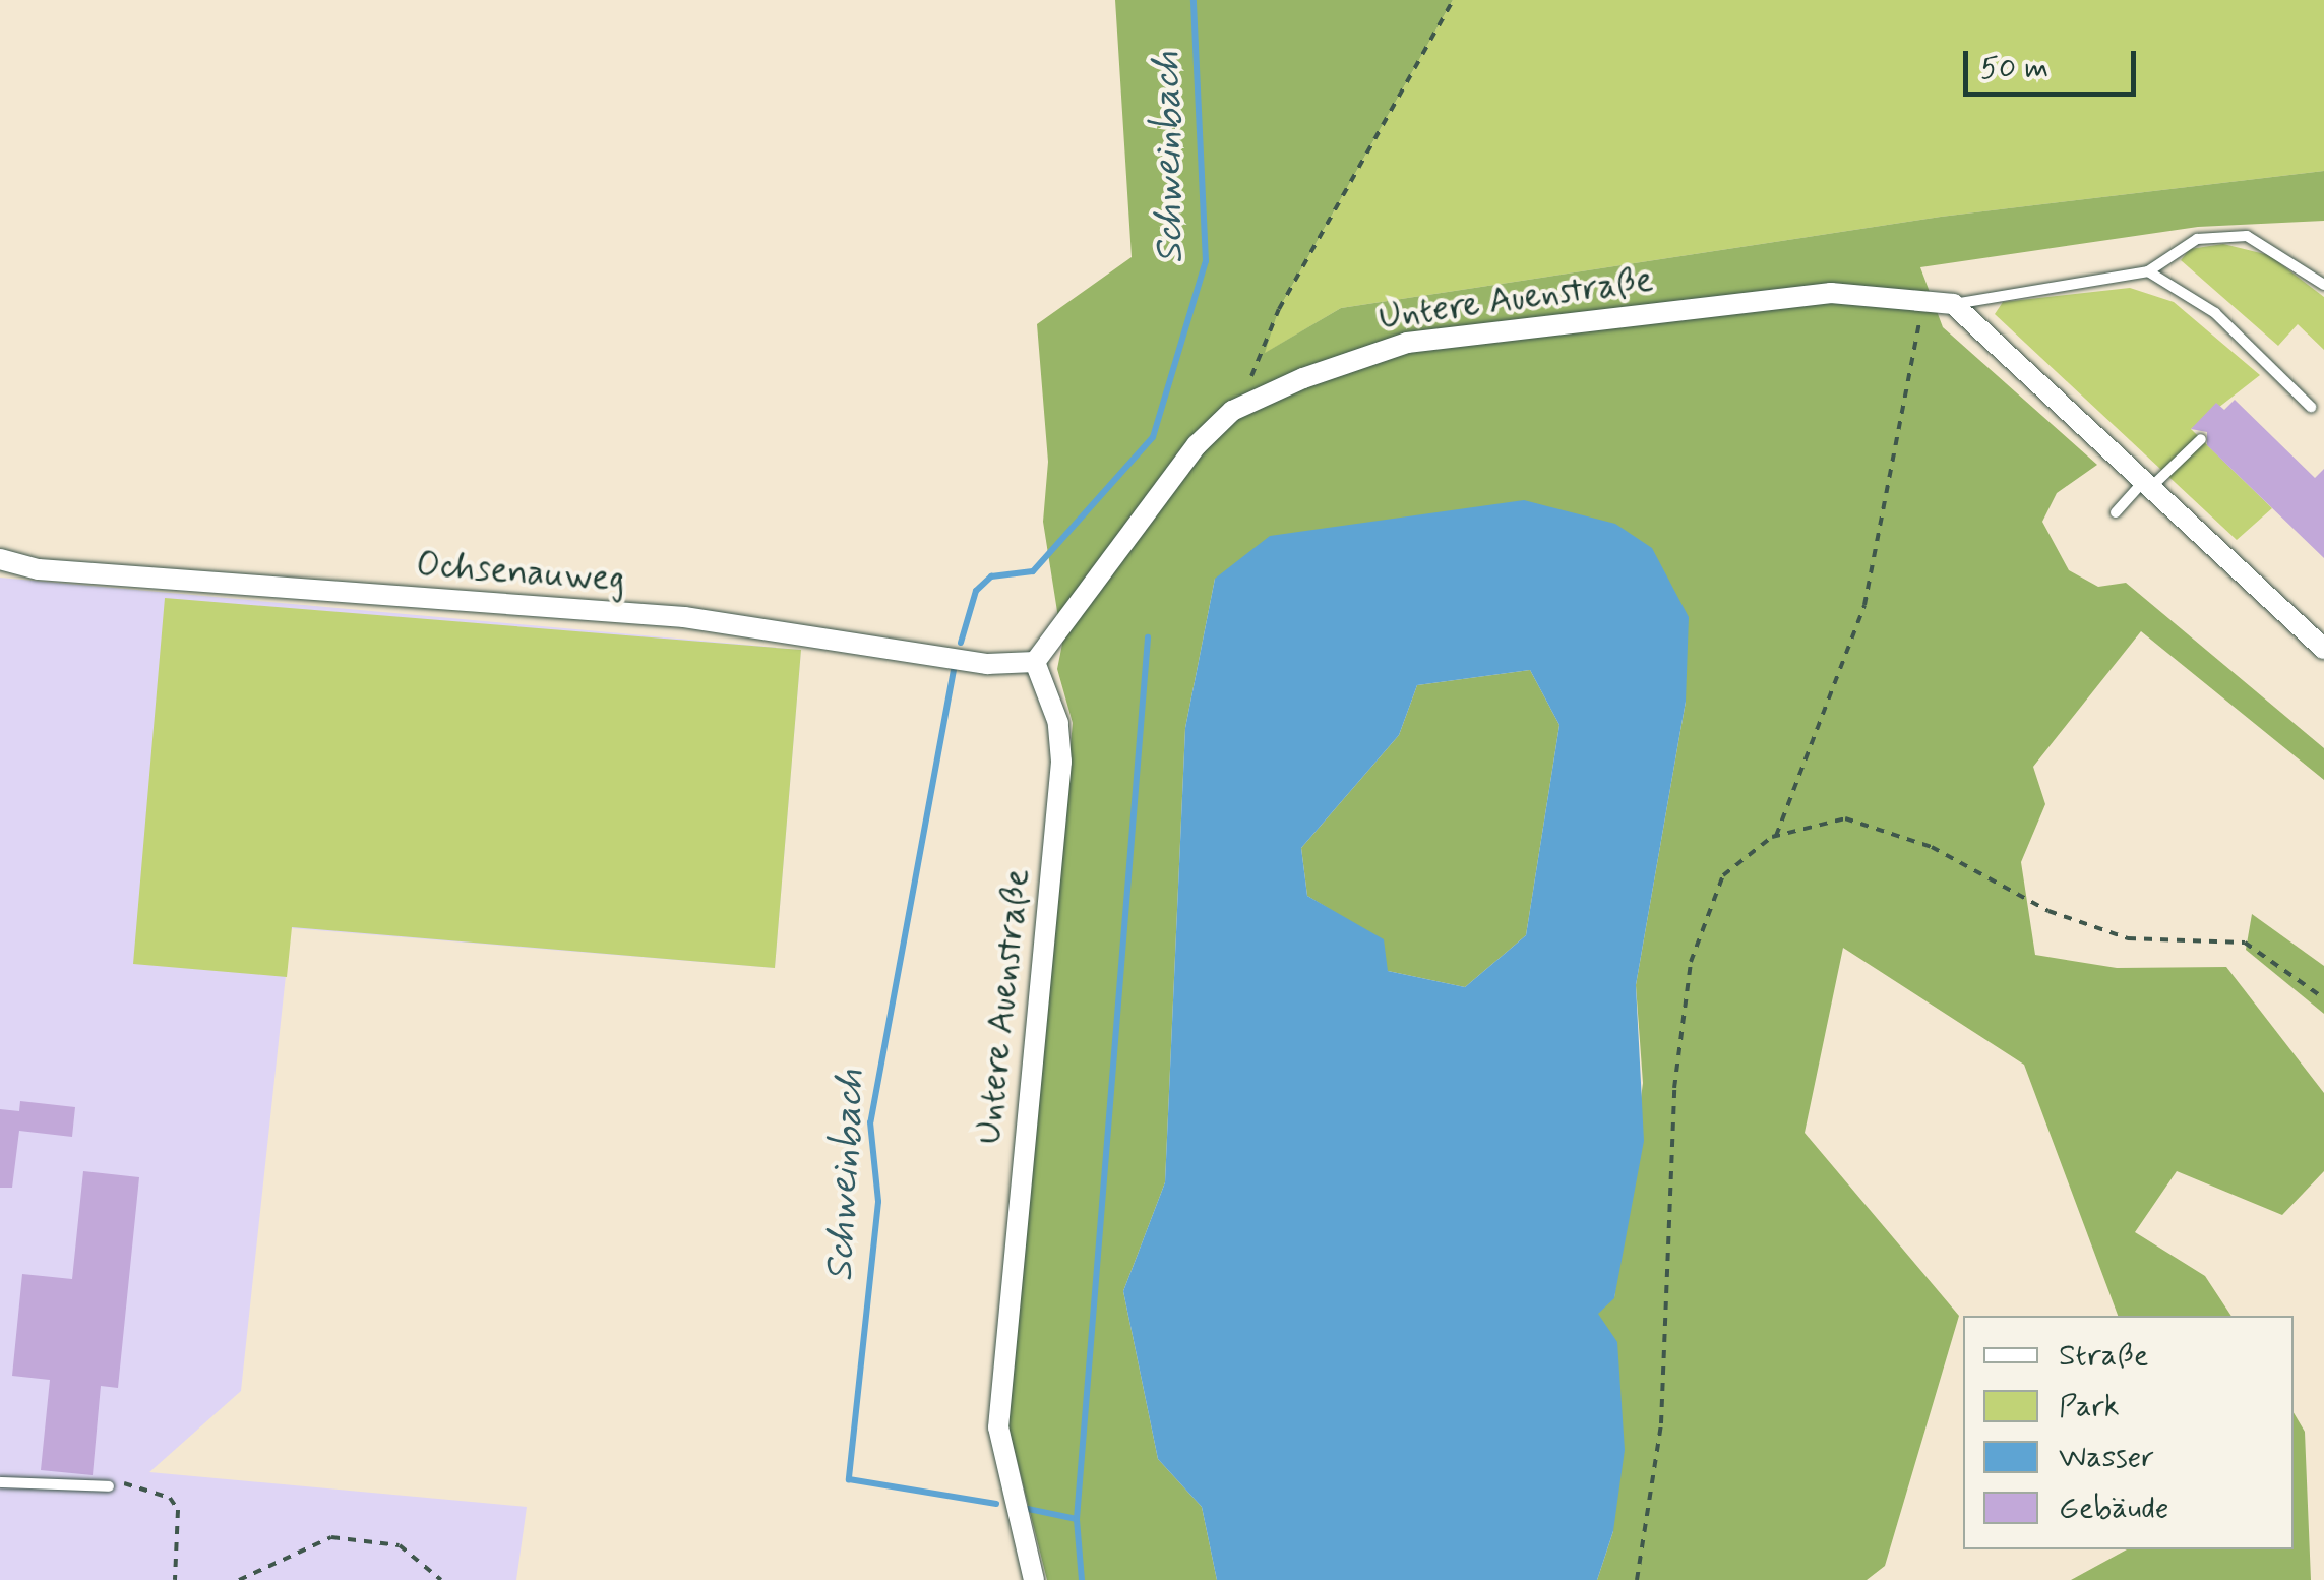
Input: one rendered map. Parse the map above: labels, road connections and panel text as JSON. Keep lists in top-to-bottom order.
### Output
{
  "streets": {
    "street": ["Untere Auenstraße", "Ochsenauweg"]
  },
  "crossings": [
    ["Untere Auenstraße", "Ochsenauweg"]
  ],
  "water": ["Schweinbach"],
  "legend": [
    "Straße",
    "Park",
    "Wasser",
    "Gebäude"
  ],
  "scale_bar": "50 m"
}
